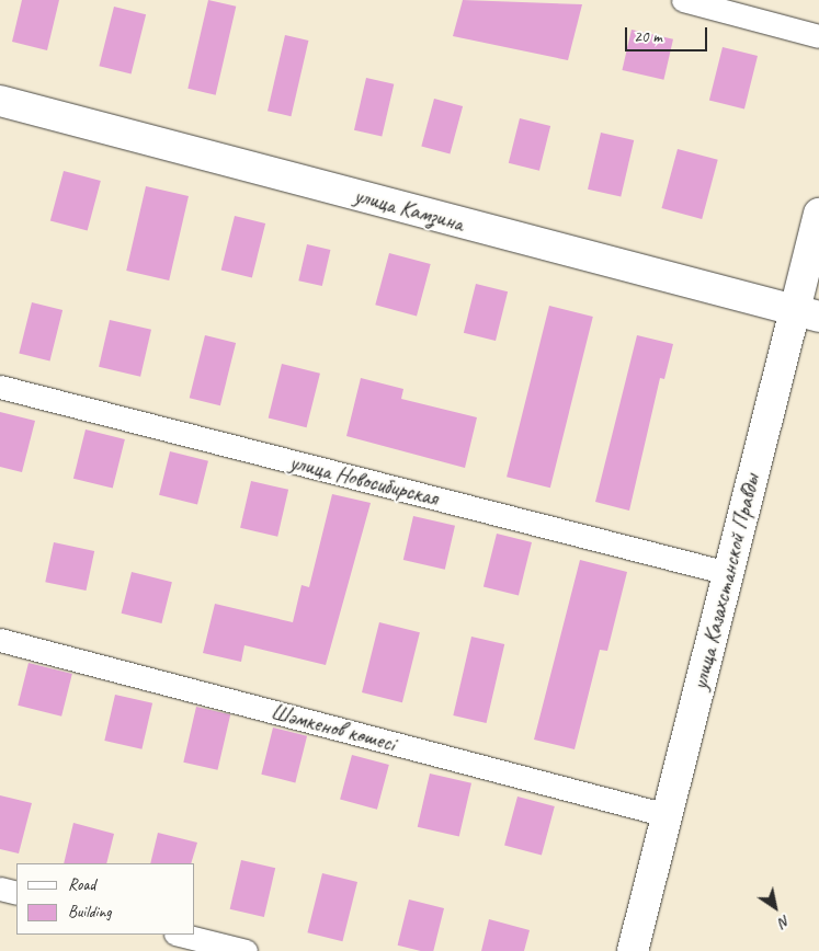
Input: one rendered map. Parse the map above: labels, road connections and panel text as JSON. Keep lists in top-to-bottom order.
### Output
{
  "streets": {
    "main road": ["улица Камзина", "улица Казахстанской Правды"],
    "street": ["улица Новосибирская", "Шәмкенов көшесі"]
  },
  "crossings": [
    ["улица Камзина", "улица Казахстанской Правды"],
    ["улица Новосибирская", "улица Казахстанской Правды"],
    ["улица Казахстанской Правды", "Шәмкенов көшесі"]
  ],
  "legend": ["Road", "Building"],
  "scale_bar": "20 m",
  "north": "bottom right"
}
